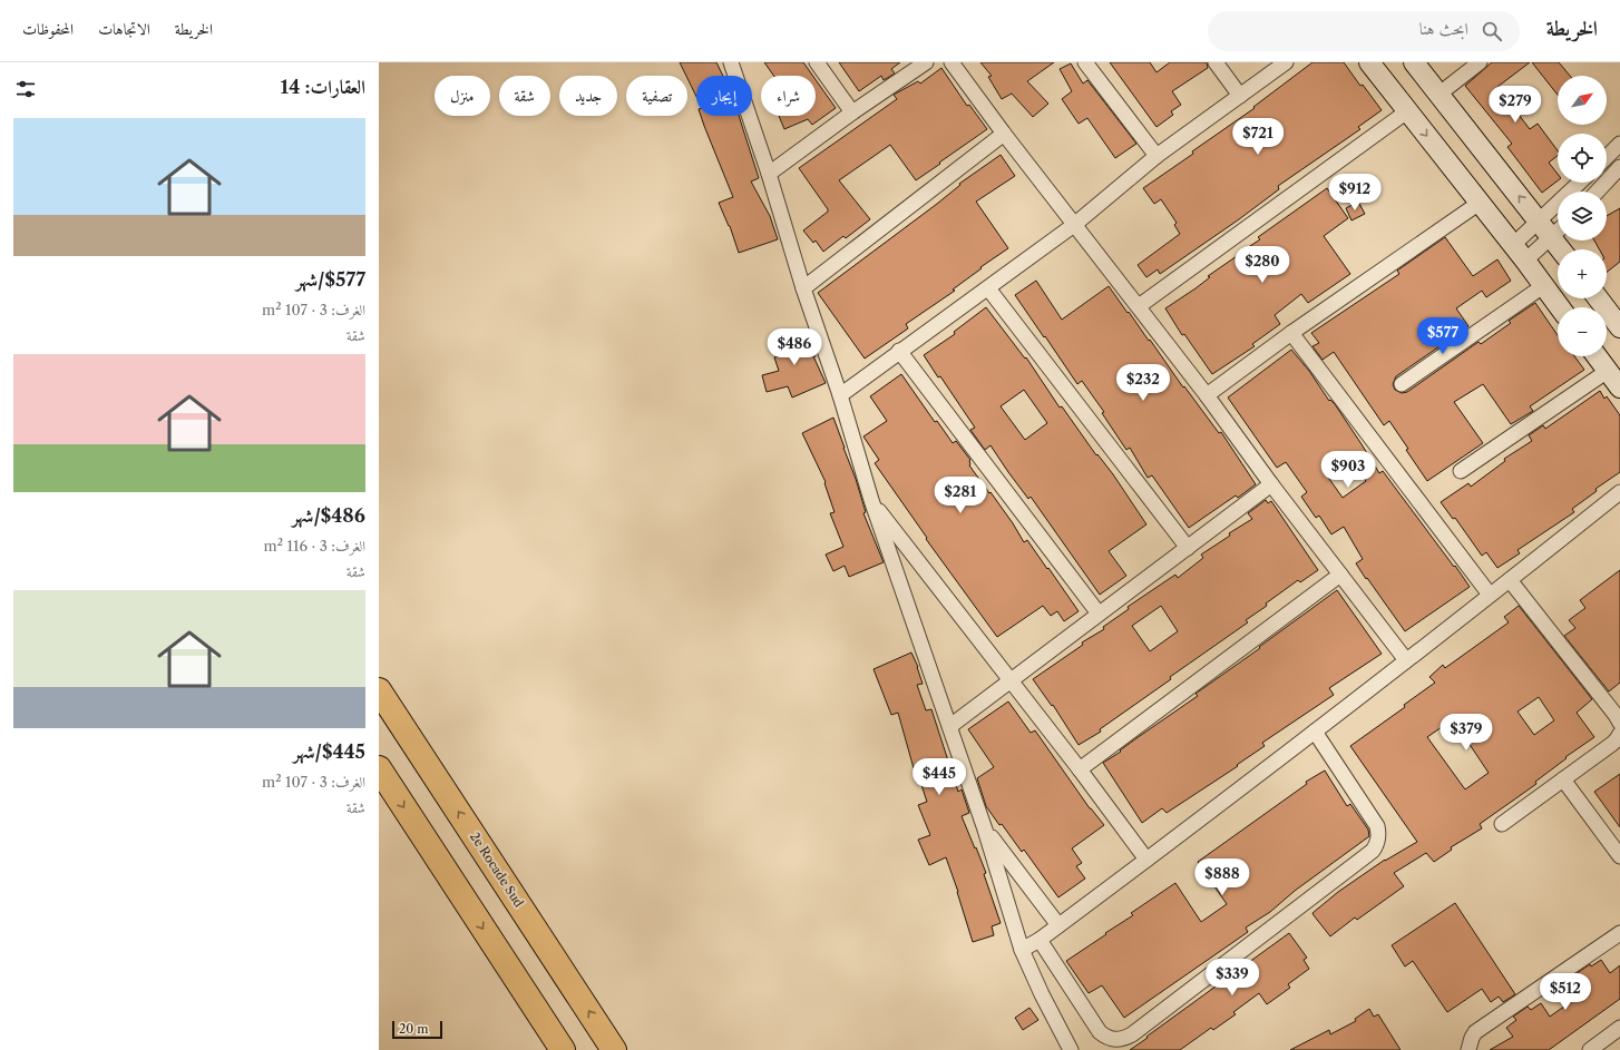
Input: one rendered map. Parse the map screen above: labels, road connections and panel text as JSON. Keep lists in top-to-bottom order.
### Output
{
  "streets": {
    "highway": ["2e Rocade Sud"]
  },
  "scale_bar": "20 m",
  "north": "top right",
  "page": {
    "header": "الخريطة",
    "search": "ابحث هنا",
    "nav": ["الخريطة", "الاتجاهات", "المحفوظات"],
    "heading": "العقارات: 14",
    "map_buttons": ["+", "−"],
    "chip": [
      "شراء",
      "إيجار",
      "تصفية",
      "جديد",
      "شقة",
      "منزل"
    ],
    "price": [
      "$279",
      "$721",
      "$912",
      "$280",
      "$577",
      "$486",
      "$232",
      "$903",
      "$281",
      "$379",
      "$445",
      "$888",
      "$339",
      "$512"
    ],
    "list": [
      {
        "name": "$577/شهر",
        "note": "الغرف: 3 · 107 m² · شقة"
      },
      {
        "name": "$486/شهر",
        "note": "الغرف: 3 · 116 m² · شقة"
      },
      {
        "name": "$445/شهر",
        "note": "الغرف: 3 · 107 m² · شقة"
      }
    ],
    "scale": "20 m"
  }
}
